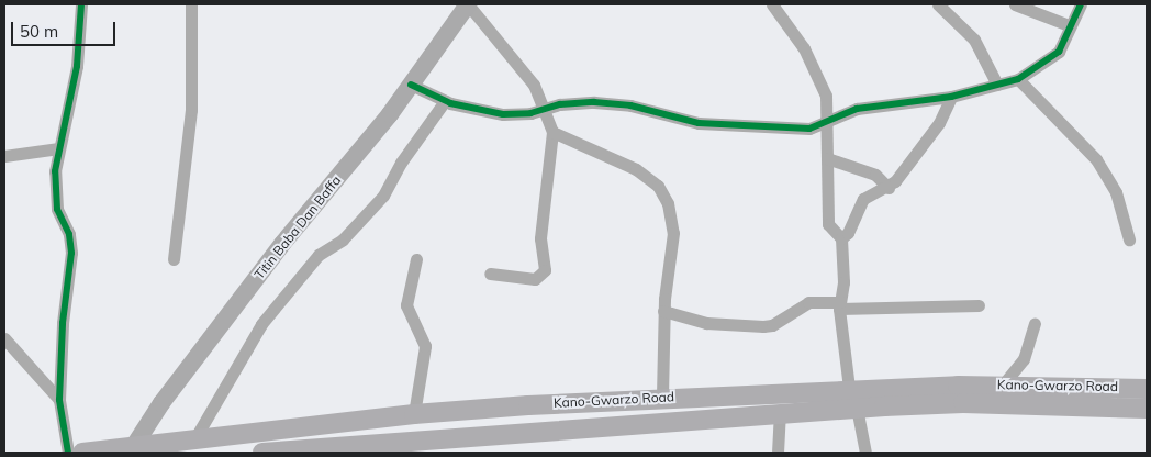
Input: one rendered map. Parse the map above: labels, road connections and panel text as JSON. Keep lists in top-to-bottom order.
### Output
{
  "streets": {
    "main road": ["Titin Baba Dan Baffa", "Kano-Gwarzo Road"]
  },
  "crossings": [
    ["Titin Baba Dan Baffa", "Kano-Gwarzo Road"]
  ],
  "scale_bar": "50 m"
}
